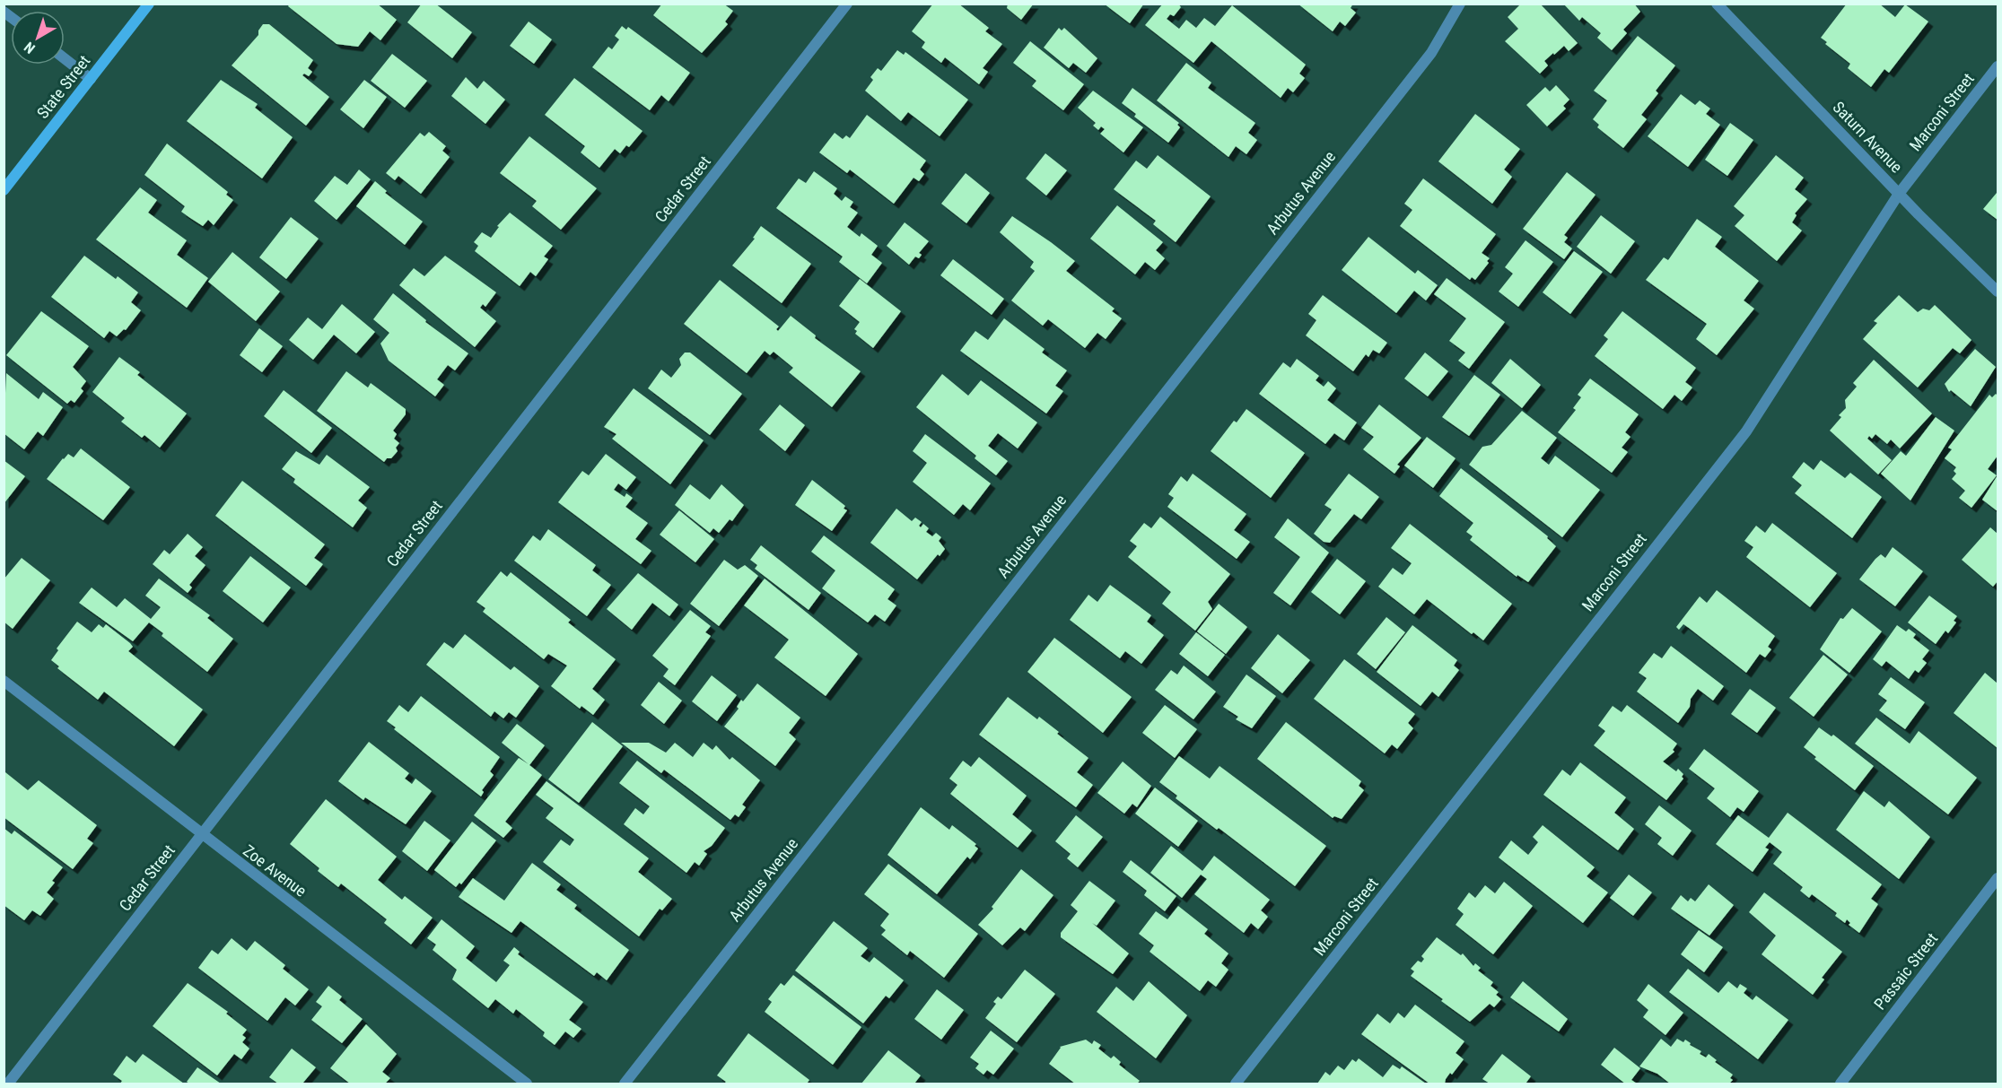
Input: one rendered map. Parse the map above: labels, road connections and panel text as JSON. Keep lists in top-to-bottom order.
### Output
{
  "streets": {
    "main road": ["State Street"],
    "street": [
      "Marconi Street",
      "Saturn Avenue",
      "Cedar Street",
      "Arbutus Avenue",
      "Zoe Avenue",
      "Passaic Street"
    ]
  },
  "crossings": [
    ["Marconi Street", "Saturn Avenue"],
    ["Cedar Street", "Zoe Avenue"]
  ],
  "north": "bottom left"
}
